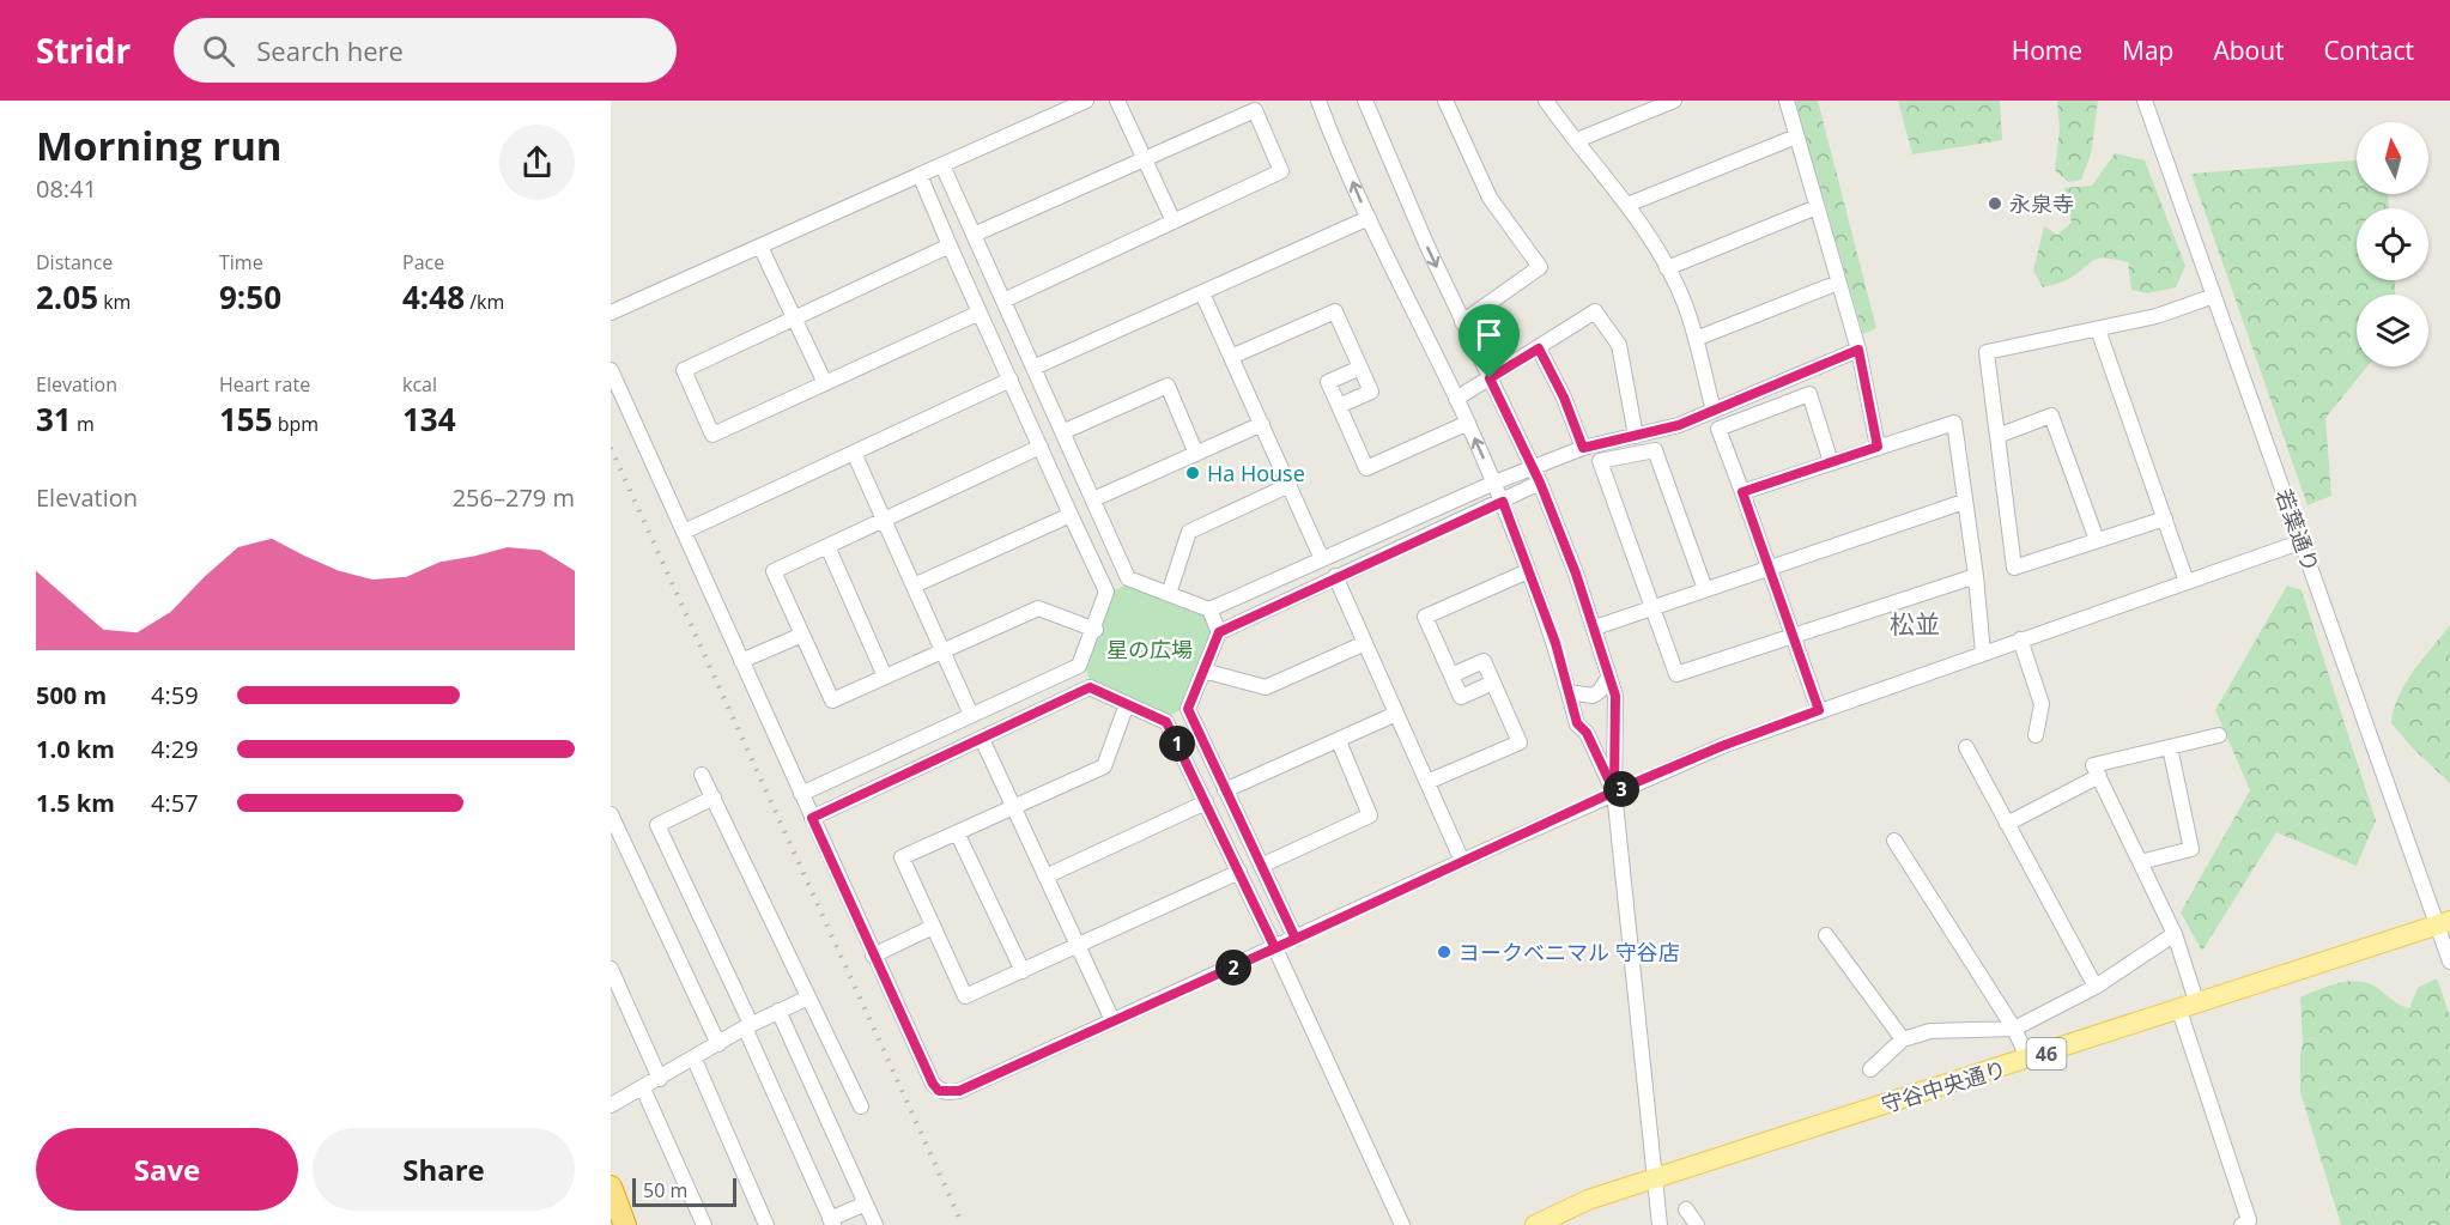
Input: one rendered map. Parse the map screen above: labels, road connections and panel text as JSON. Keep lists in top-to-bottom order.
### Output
{
  "streets": {
    "main road": ["46", "守谷中央通り"],
    "street": ["若葉通り"]
  },
  "crossings": [
    ["若葉通り", "守谷中央通り"]
  ],
  "districts": ["松並"],
  "parks": ["星の広場"],
  "places": ["永泉寺", "Ha House", "ヨークベニマル 守谷店"],
  "scale_bar": "50 m",
  "north": "top",
  "page": {
    "header": "Stridr",
    "search": "Search here",
    "nav": [
      "Home",
      "Map",
      "About",
      "Contact"
    ],
    "heading": ["Morning run", "08:41"],
    "stats": [
      ["Distance", "2.05 km"],
      ["Time", "9:50"],
      ["Pace", "4:48 /km"],
      ["Elevation", "31 m"],
      ["Heart rate", "155 bpm"],
      ["kcal", "134"]
    ],
    "chart": ["Elevation", "256–279 m"],
    "list": [
      {
        "name": "500 m",
        "note": "4:59"
      },
      {
        "name": "1.0 km",
        "note": "4:29"
      },
      {
        "name": "1.5 km",
        "note": "4:57"
      }
    ],
    "pins": ["1", "3", "2"],
    "buttons": ["Save", "Share"],
    "scale": "50 m"
  }
}
